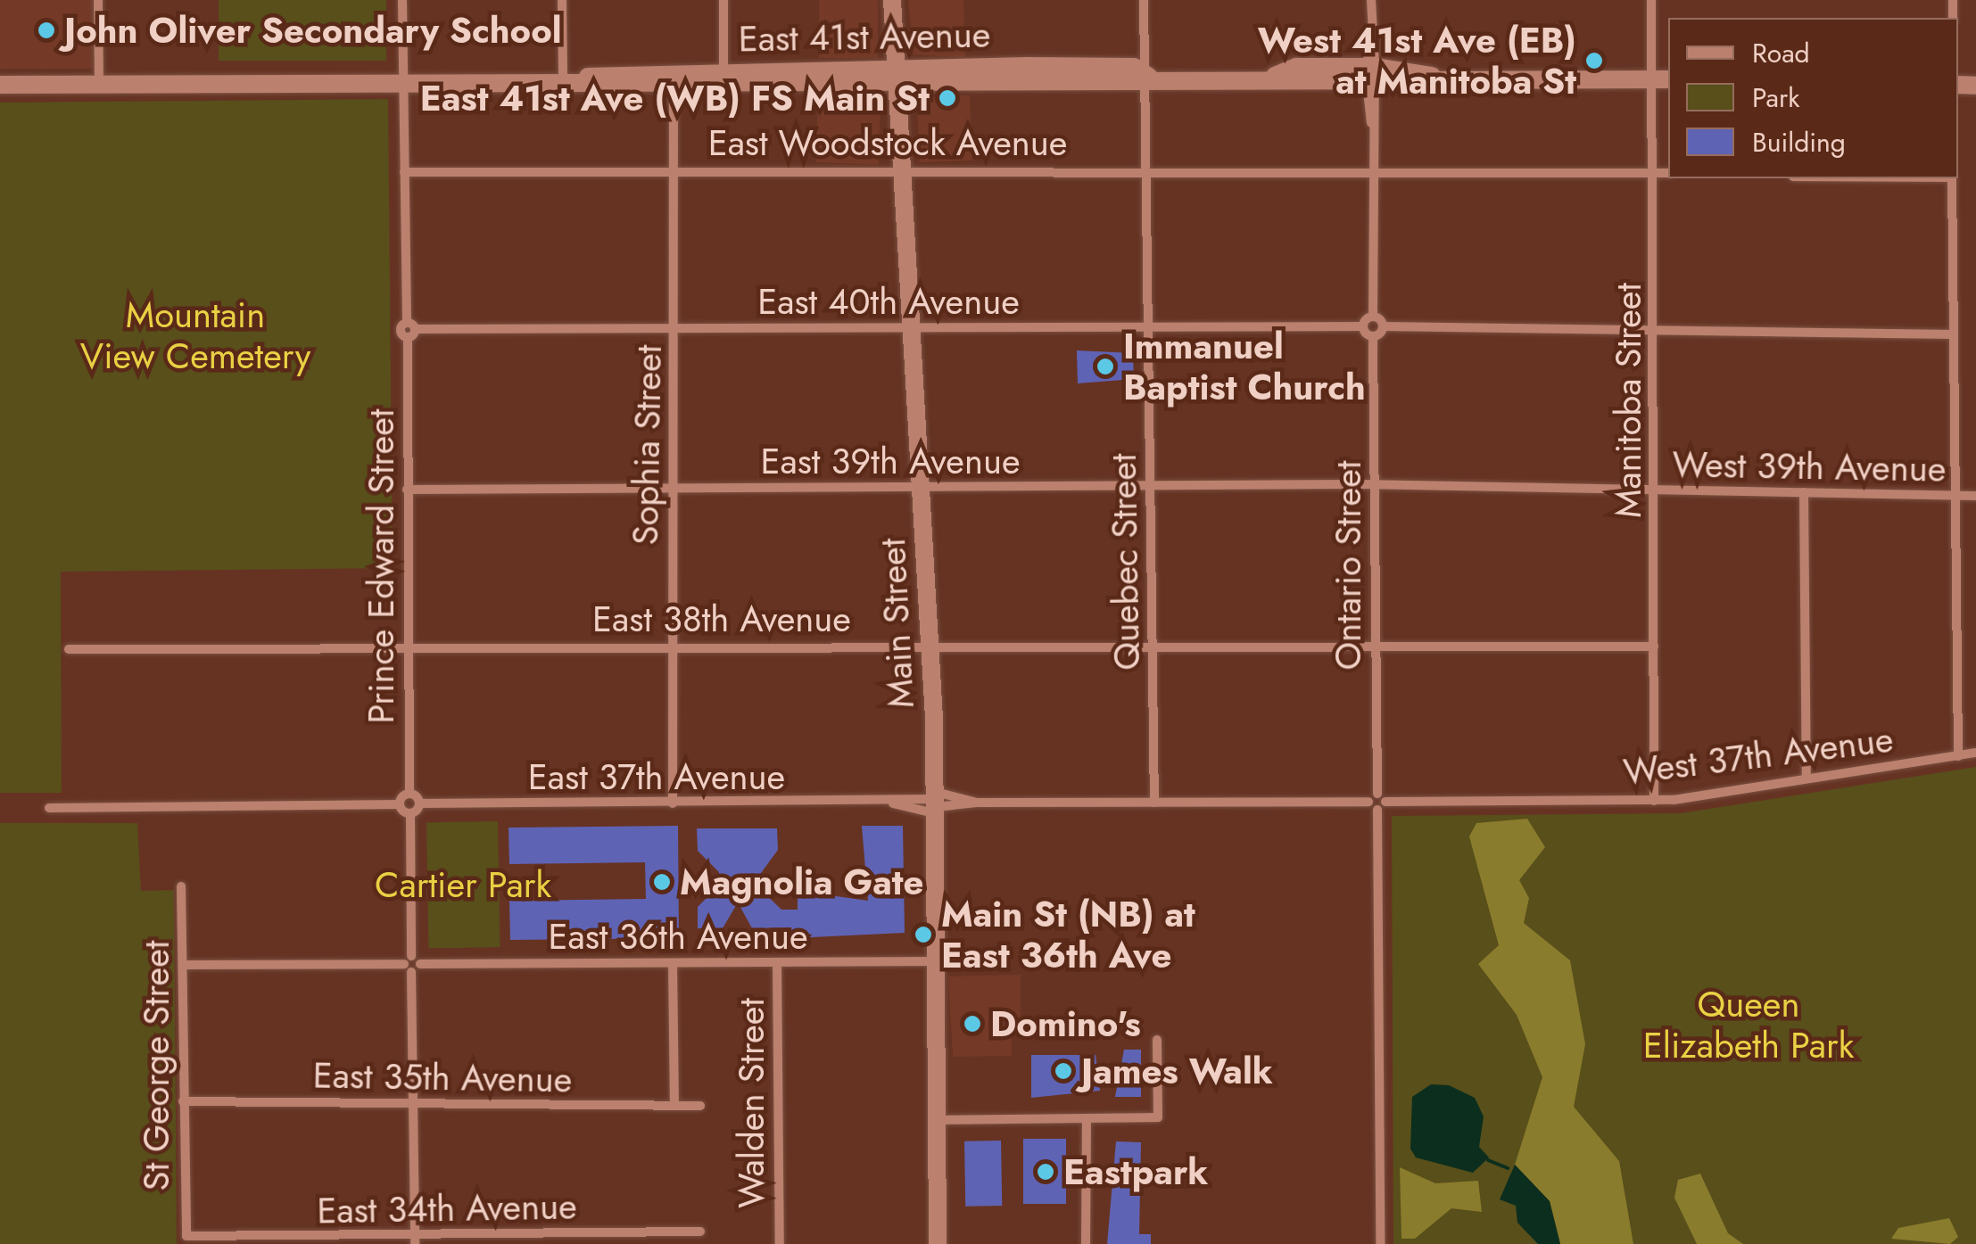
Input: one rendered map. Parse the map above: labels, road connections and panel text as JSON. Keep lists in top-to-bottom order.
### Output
{
  "streets": {
    "main road": ["East 41st Avenue", "Main Street"],
    "street": [
      "East Woodstock Avenue",
      "East 40th Avenue",
      "Manitoba Street",
      "Sophia Street",
      "East 39th Avenue",
      "West 39th Avenue",
      "Quebec Street",
      "Ontario Street",
      "Prince Edward Street",
      "East 38th Avenue",
      "West 37th Avenue",
      "East 37th Avenue",
      "East 36th Avenue",
      "St George Street",
      "East 35th Avenue",
      "Walden Street",
      "East 34th Avenue"
    ]
  },
  "crossings": [
    ["East 41st Avenue", "Manitoba Street"],
    ["East 41st Avenue", "Sophia Street"],
    ["East 41st Avenue", "Quebec Street"],
    ["East 41st Avenue", "Prince Edward Street"],
    ["East 41st Avenue", "Main Street"],
    ["East Woodstock Avenue", "Manitoba Street"],
    ["East Woodstock Avenue", "Sophia Street"],
    ["East Woodstock Avenue", "Quebec Street"],
    ["East Woodstock Avenue", "Prince Edward Street"],
    ["East Woodstock Avenue", "Main Street"],
    ["East 40th Avenue", "Sophia Street"],
    ["East 40th Avenue", "Quebec Street"],
    ["East 40th Avenue", "Prince Edward Street"],
    ["East 40th Avenue", "Main Street"],
    ["Manitoba Street", "West 39th Avenue"],
    ["Manitoba Street", "East 38th Avenue"],
    ["Manitoba Street", "West 37th Avenue"],
    ["Sophia Street", "East 39th Avenue"],
    ["Sophia Street", "East 38th Avenue"],
    ["Sophia Street", "East 37th Avenue"],
    ["East 39th Avenue", "West 39th Avenue"],
    ["East 39th Avenue", "Quebec Street"],
    ["East 39th Avenue", "Ontario Street"],
    ["East 39th Avenue", "Prince Edward Street"],
    ["East 39th Avenue", "Main Street"],
    ["West 39th Avenue", "Ontario Street"],
    ["Quebec Street", "East 38th Avenue"],
    ["Quebec Street", "East 37th Avenue"],
    ["Ontario Street", "East 38th Avenue"],
    ["Prince Edward Street", "East 38th Avenue"],
    ["East 38th Avenue", "Main Street"],
    ["Main Street", "East 37th Avenue"],
    ["Main Street", "East 36th Avenue"],
    ["East 36th Avenue", "Walden Street"],
    ["St George Street", "East 35th Avenue"],
    ["St George Street", "East 34th Avenue"]
  ],
  "parks": ["Mountain View Cemetery", "Cartier Park", "Queen Elizabeth Park"],
  "places": [
    "John Oliver Secondary School",
    "West 41st Ave (EB) at Manitoba St",
    "East 41st Ave (WB) FS Main St",
    "Immanuel Baptist Church",
    "Magnolia Gate",
    "Main St (NB) at East 36th Ave",
    "Domino's",
    "James Walk",
    "Eastpark"
  ],
  "legend": ["Road", "Park", "Building"]
}
